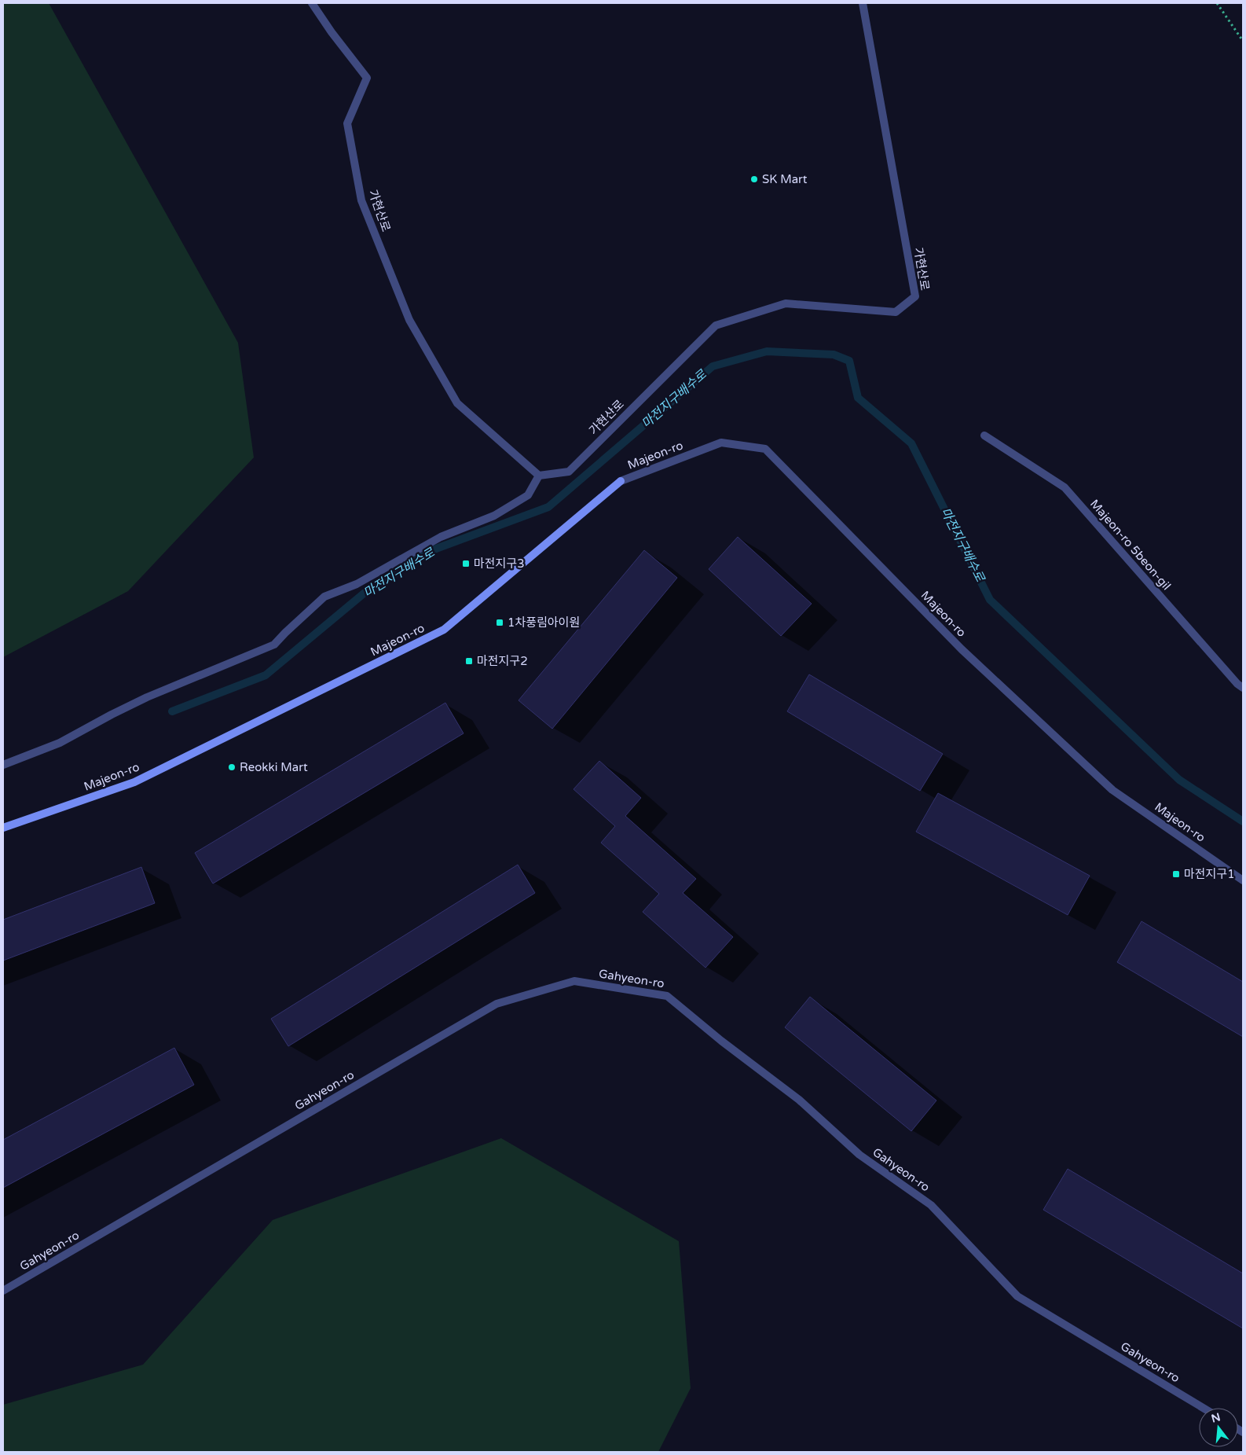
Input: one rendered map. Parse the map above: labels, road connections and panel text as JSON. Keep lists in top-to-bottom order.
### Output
{
  "streets": {
    "main road": ["Majeon-ro"],
    "street": ["가현산로", "Majeon-ro 5beon-gil", "Gahyeon-ro"]
  },
  "water": ["마전지구배수로"],
  "places": {
    "other": ["SK Mart", "Reokki Mart"],
    "transit": [
      "마전지구3",
      "1차풍림아이원",
      "마전지구2",
      "마전지구1"
    ]
  },
  "north": "top"
}
